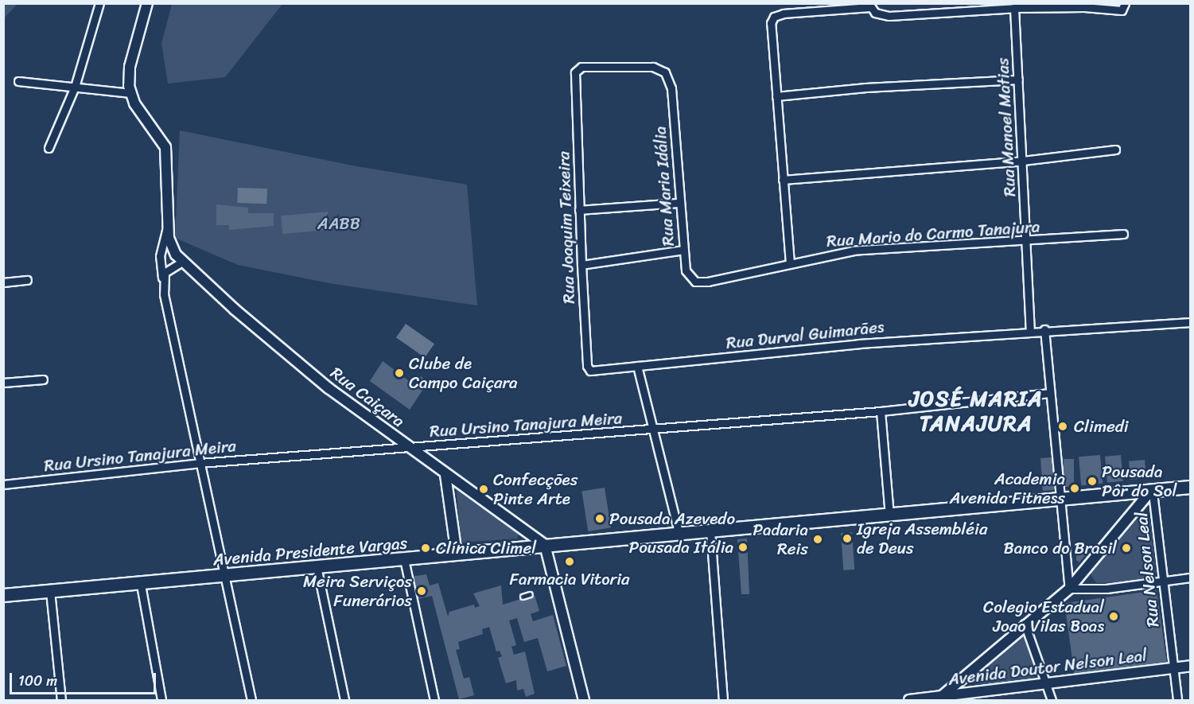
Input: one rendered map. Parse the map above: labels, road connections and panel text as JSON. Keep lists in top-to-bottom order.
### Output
{
  "streets": {
    "main road": ["Avenida Presidente Vargas"],
    "street": [
      "Rua Manoel Matias",
      "Rua Maria Idália",
      "Rua Joaquim Teixeira",
      "Rua Mario do Carmo Tanajura",
      "Rua Durval Guimarães",
      "Rua Caiçara",
      "Rua Ursino Tanajura Meira",
      "Rua Nelson Leal",
      "Avenida Doutor Nelson Leal"
    ]
  },
  "crossings": [
    ["Rua Manoel Matias", "Rua Mario do Carmo Tanajura"],
    ["Rua Manoel Matias", "Rua Durval Guimarães"],
    ["Rua Maria Idália", "Rua Joaquim Teixeira"],
    ["Rua Maria Idália", "Rua Mario do Carmo Tanajura"],
    ["Rua Joaquim Teixeira", "Rua Durval Guimarães"],
    ["Rua Caiçara", "Rua Ursino Tanajura Meira"],
    ["Rua Caiçara", "Avenida Presidente Vargas"],
    ["Avenida Presidente Vargas", "Rua Nelson Leal"],
    ["Rua Nelson Leal", "Avenida Doutor Nelson Leal"]
  ],
  "districts": ["JOSÉ MARIA TANAJURA"],
  "parks": ["AABB"],
  "places": [
    "Clube de Campo Caiçara",
    "Climedi",
    "Pousada Pôr do Sol",
    "Academia Avenida Fitness",
    "Confecções Pinte Arte",
    "Pousada Azevedo",
    "Igreja Assembléia de Deus",
    "Padaria Reis",
    "Pousada Itália",
    "Clínica Climel",
    "Banco do Brasil",
    "Farmacia Vitoria",
    "Meira Serviços Funerários",
    "Colegio Estadual Joao Vilas Boas"
  ],
  "scale_bar": "100 m"
}
